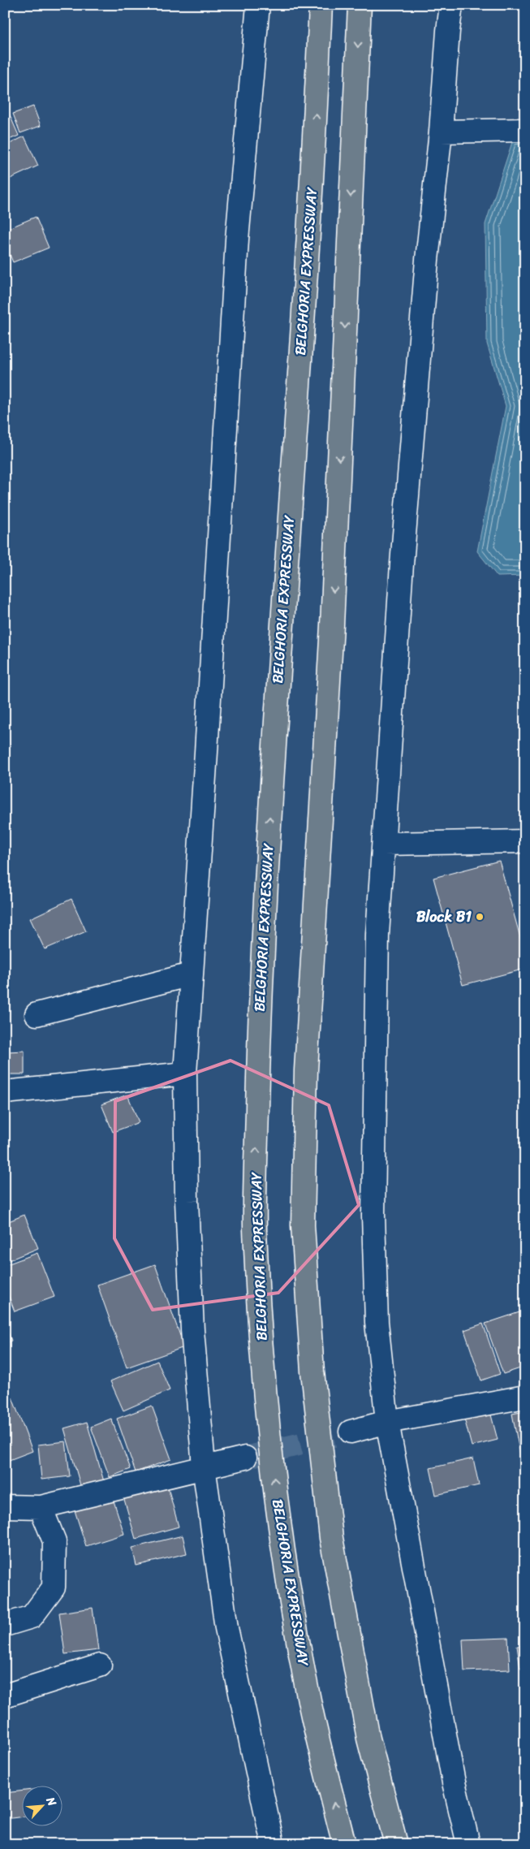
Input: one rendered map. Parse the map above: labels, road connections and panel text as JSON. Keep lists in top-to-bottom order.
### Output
{
  "streets": {
    "highway": ["BELGHORIA EXPRESSWAY"]
  },
  "places": ["Block B1"],
  "north": "top right"
}
